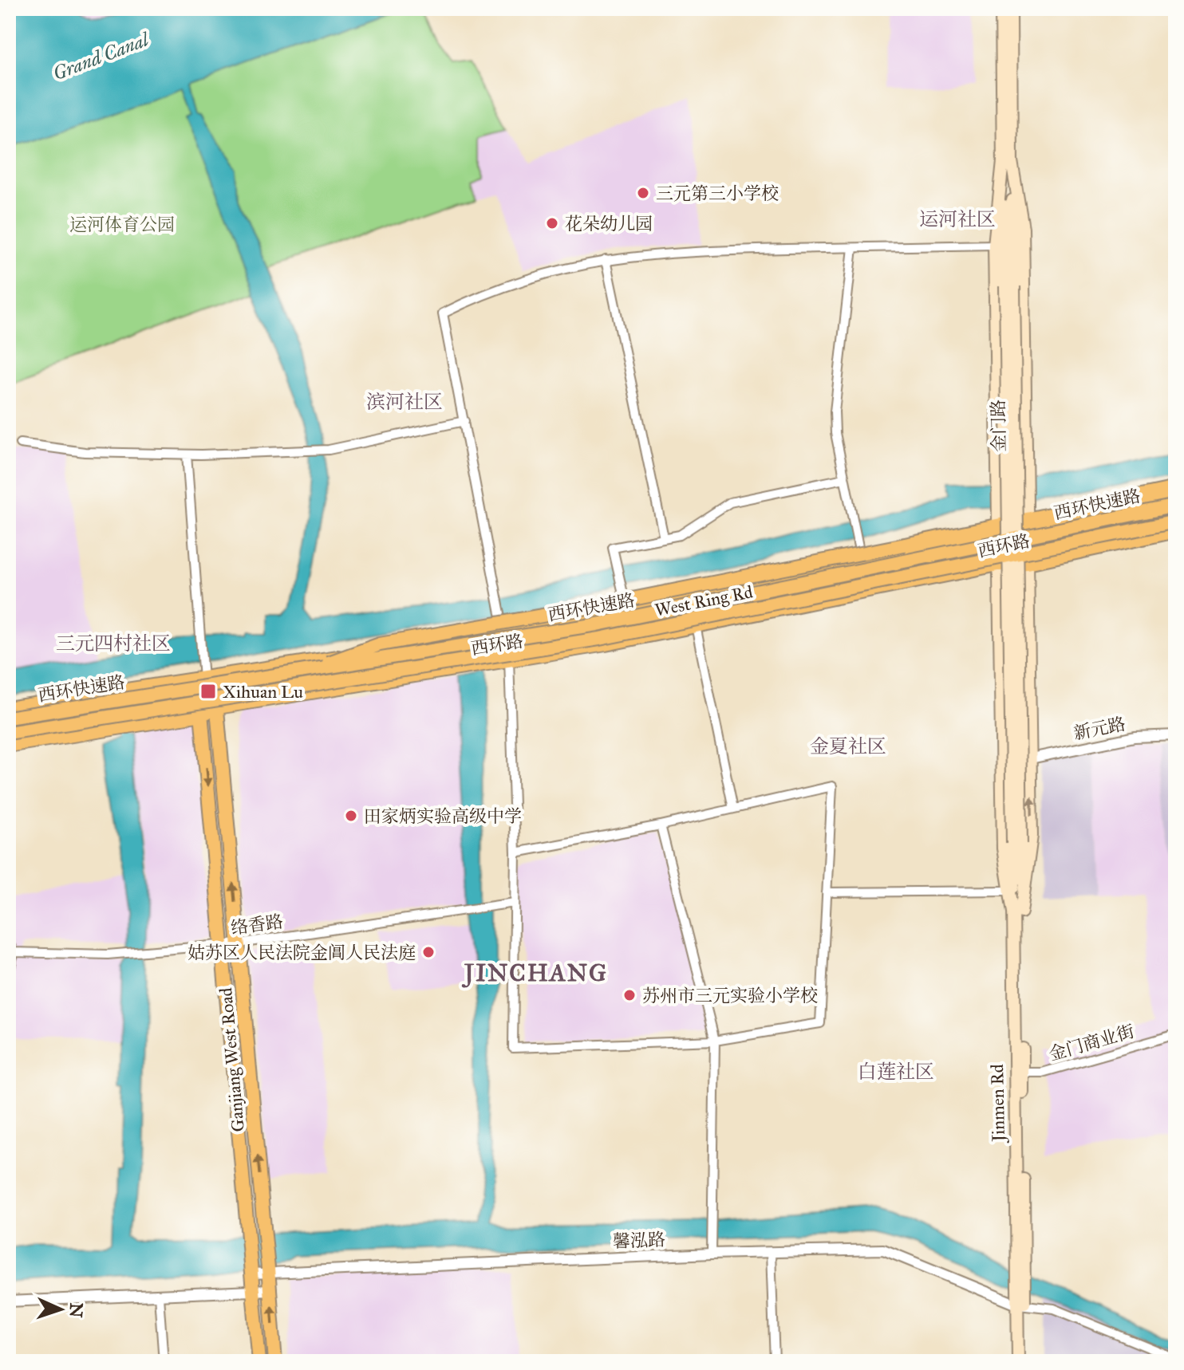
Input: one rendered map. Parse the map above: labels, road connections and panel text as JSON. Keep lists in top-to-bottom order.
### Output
{
  "streets": {
    "main road": [
      "金门路",
      "西环快速路",
      "西环路",
      "West Ring Rd",
      "Ganjiang West Road",
      "Jinmen Rd"
    ],
    "street": [
      "新元路",
      "络香路",
      "金门商业街",
      "馨泓路"
    ]
  },
  "crossings": [
    ["金门路", "Jinmen Rd"],
    ["西环路", "Ganjiang West Road"],
    ["络香路", "Ganjiang West Road"],
    ["金门商业街", "Jinmen Rd"],
    ["Ganjiang West Road", "馨泓路"],
    ["Jinmen Rd", "馨泓路"]
  ],
  "districts": [
    "运河社区",
    "滨河社区",
    "三元四村社区",
    "金夏社区",
    "JINCHANG",
    "白莲社区"
  ],
  "water": ["Grand Canal"],
  "parks": ["运河体育公园"],
  "places": {
    "other": [
      "三元第三小学校",
      "花朵幼儿园",
      "田家炳实验高级中学",
      "姑苏区人民法院金阊人民法庭",
      "苏州市三元实验小学校"
    ],
    "transit": ["Xihuan Lu"]
  },
  "north": "right"
}
